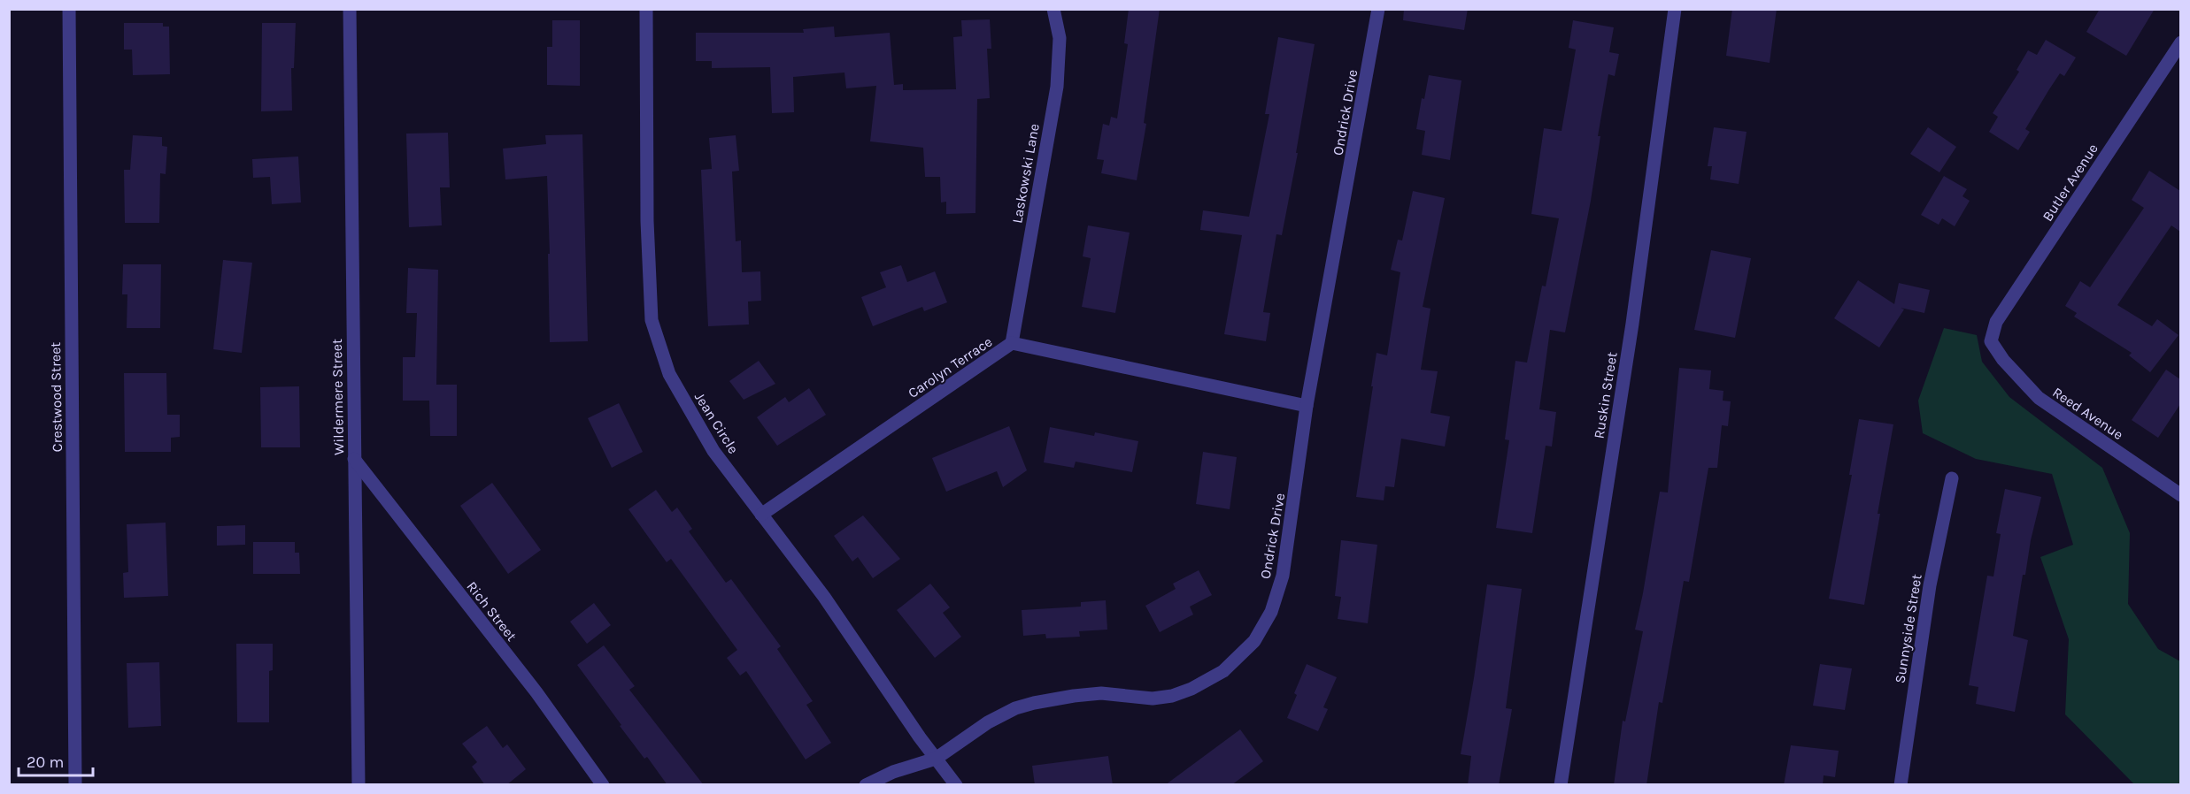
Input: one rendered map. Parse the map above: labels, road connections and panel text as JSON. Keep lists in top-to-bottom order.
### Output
{
  "streets": {
    "street": [
      "Ondrick Drive",
      "Laskowski Lane",
      "Butler Avenue",
      "Carolyn Terrace",
      "Ruskin Street",
      "Crestwood Street",
      "Wildermere Street",
      "Reed Avenue",
      "Jean Circle",
      "Rich Street",
      "Sunnyside Street"
    ]
  },
  "crossings": [
    ["Ondrick Drive", "Carolyn Terrace"],
    ["Ondrick Drive", "Jean Circle"],
    ["Laskowski Lane", "Carolyn Terrace"],
    ["Butler Avenue", "Reed Avenue"],
    ["Carolyn Terrace", "Jean Circle"],
    ["Wildermere Street", "Rich Street"]
  ],
  "scale_bar": "20 m"
}
